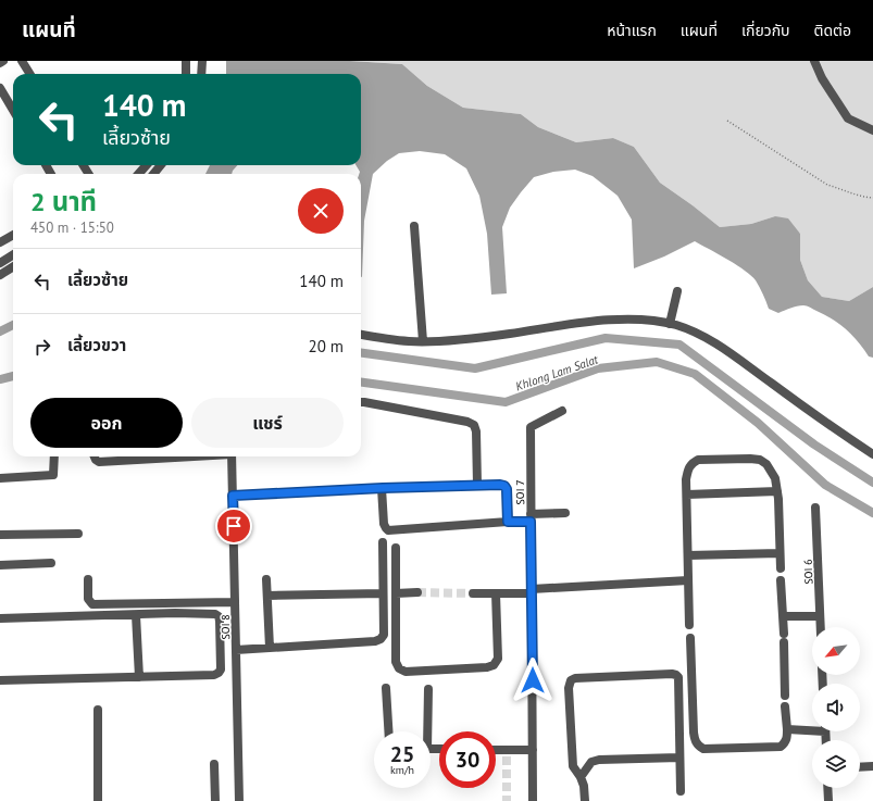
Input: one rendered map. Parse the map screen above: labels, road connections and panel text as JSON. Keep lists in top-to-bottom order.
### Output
{
  "streets": {
    "street": ["SOI 7", "SOI 6", "SOI 8"]
  },
  "water": ["Khlong Lam Salat"],
  "north": "bottom left",
  "page": {
    "header": "แผนที่",
    "nav": [
      "หน้าแรก",
      "แผนที่",
      "เกี่ยวกับ",
      "ติดต่อ"
    ],
    "turn": ["140 m", "เลี้ยวซ้าย"],
    "heading": ["2 นาที", "450 m · 15:50"],
    "list": [
      {
        "name": "เลี้ยวซ้าย",
        "value": "140 m"
      },
      {
        "name": "เลี้ยวขวา",
        "value": "20 m"
      }
    ],
    "buttons": ["ออก", "แชร์"],
    "speed": "25 km/h",
    "limit": "30"
  }
}
